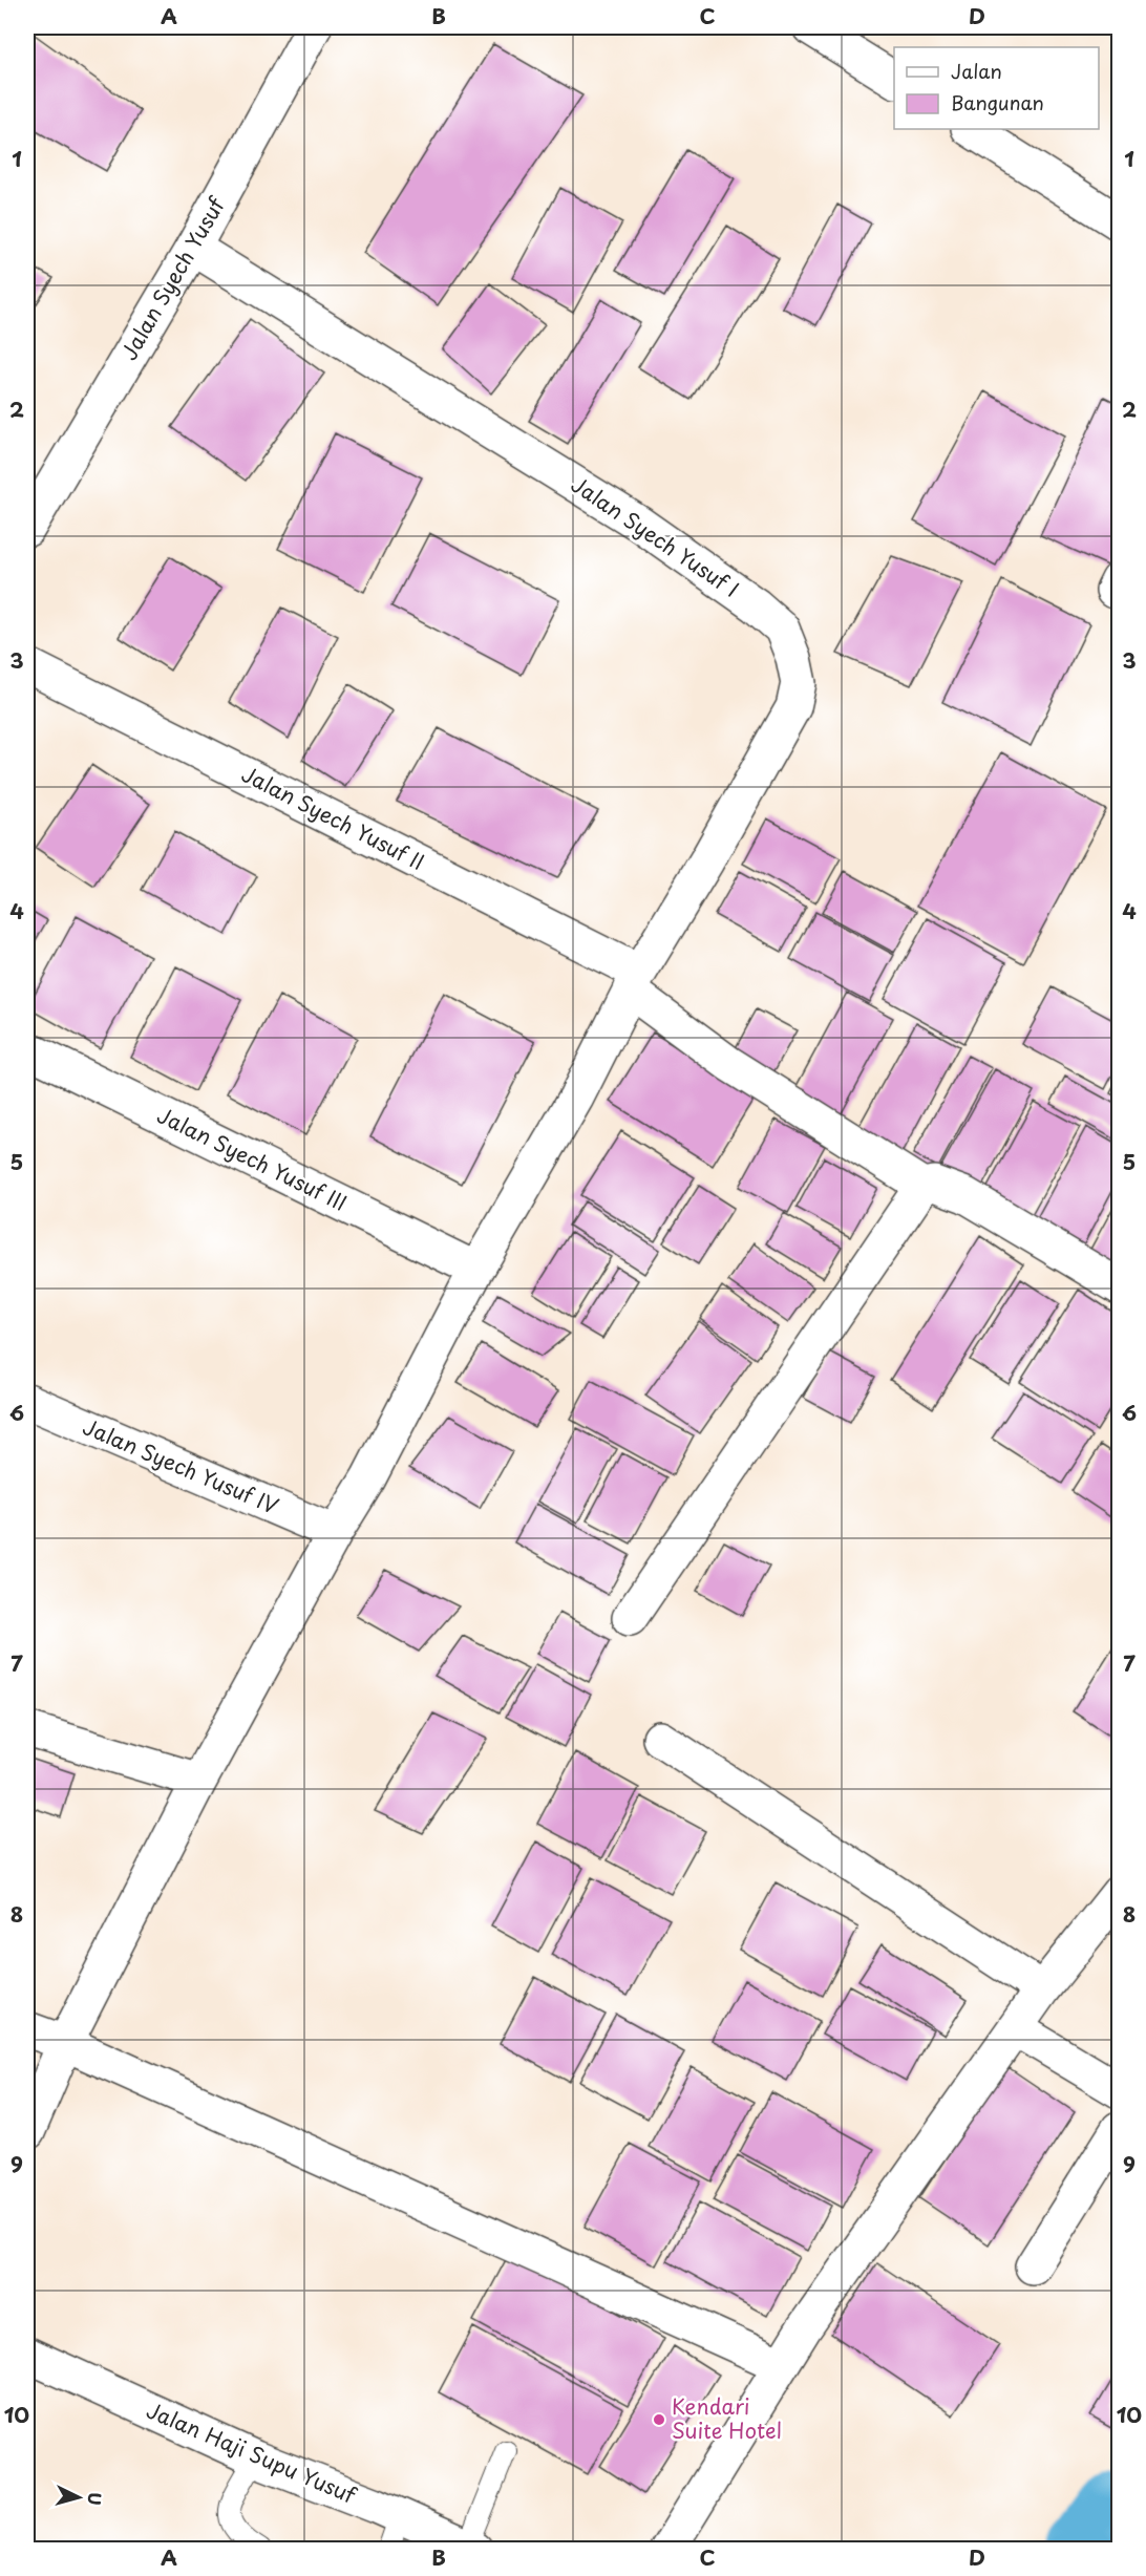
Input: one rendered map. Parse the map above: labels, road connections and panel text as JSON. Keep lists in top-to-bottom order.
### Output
{
  "streets": {
    "street": [
      "Jalan Syech Yusuf",
      "Jalan Syech Yusuf I",
      "Jalan Syech Yusuf II",
      "Jalan Syech Yusuf III",
      "Jalan Syech Yusuf IV",
      "Jalan Haji Supu Yusuf"
    ]
  },
  "crossings": [
    ["Jalan Syech Yusuf", "Jalan Syech Yusuf I"],
    ["Jalan Syech Yusuf I", "Jalan Syech Yusuf II"],
    ["Jalan Syech Yusuf I", "Jalan Syech Yusuf III"],
    ["Jalan Syech Yusuf I", "Jalan Syech Yusuf IV"]
  ],
  "places": ["Kendari Suite Hotel"],
  "legend": ["Jalan", "Bangunan"],
  "north": "right",
  "grid": {
    "columns": [
      "A",
      "B",
      "C",
      "D"
    ],
    "rows": [
      "1",
      "2",
      "3",
      "4",
      "5",
      "6",
      "7",
      "8",
      "9",
      "10"
    ]
  }
}
